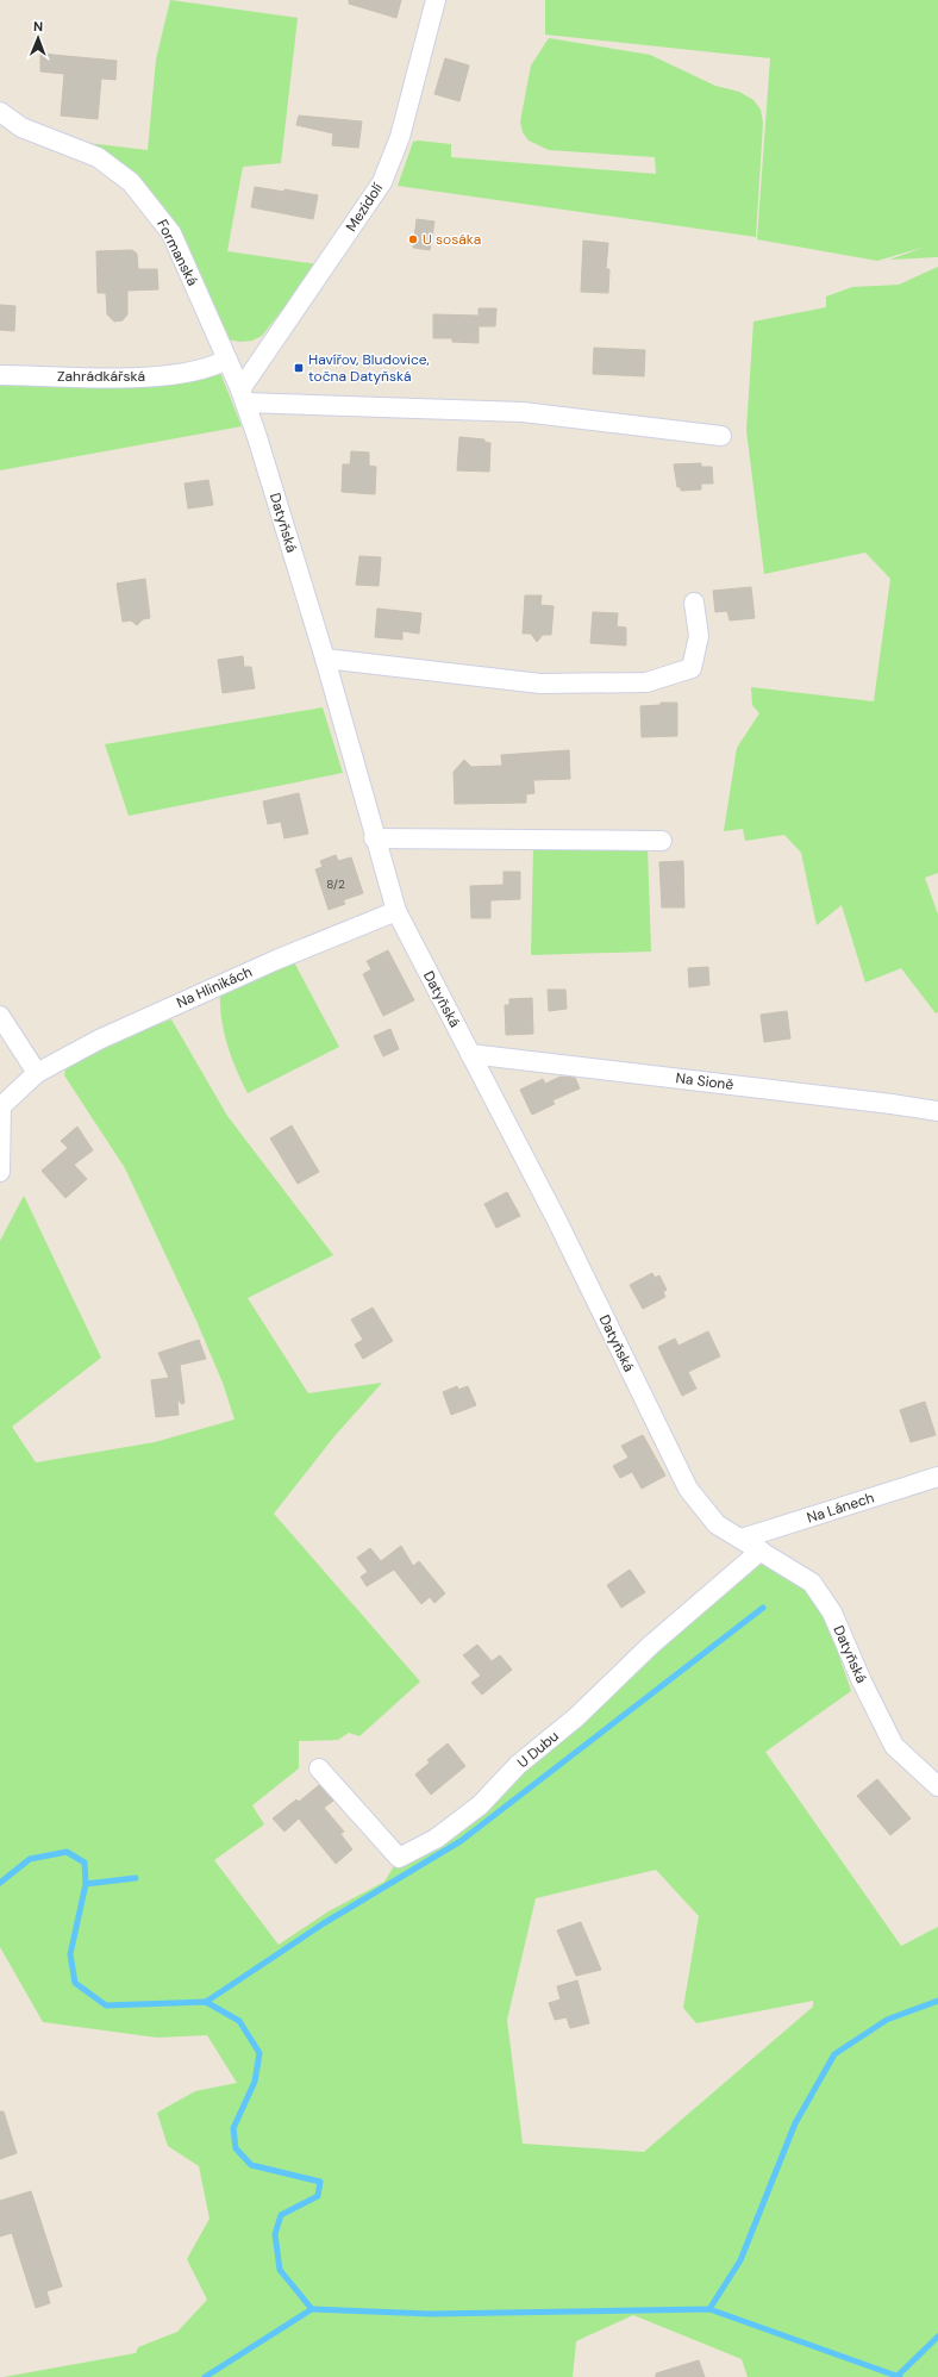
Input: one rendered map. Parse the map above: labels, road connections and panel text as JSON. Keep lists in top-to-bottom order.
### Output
{
  "streets": {
    "street": [
      "Mezidolí",
      "Formanská",
      "Zahrádkářská",
      "Datyňská",
      "Na Hlinikách",
      "Na Sioně",
      "Na Lánech",
      "U Dubu"
    ]
  },
  "crossings": [
    ["Mezidolí", "Formanská"],
    ["Mezidolí", "Datyňská"],
    ["Formanská", "Zahrádkářská"],
    ["Formanská", "Datyňská"],
    ["Datyňská", "Na Hlinikách"],
    ["Datyňská", "Na Sioně"],
    ["Datyňská", "Na Lánech"],
    ["Datyňská", "U Dubu"]
  ],
  "places": {
    "other": ["U sosáka"],
    "transit": ["Havířov, Bludovice, točna Datyňská"]
  },
  "house_numbers": ["8/2"],
  "north": "top"
}
